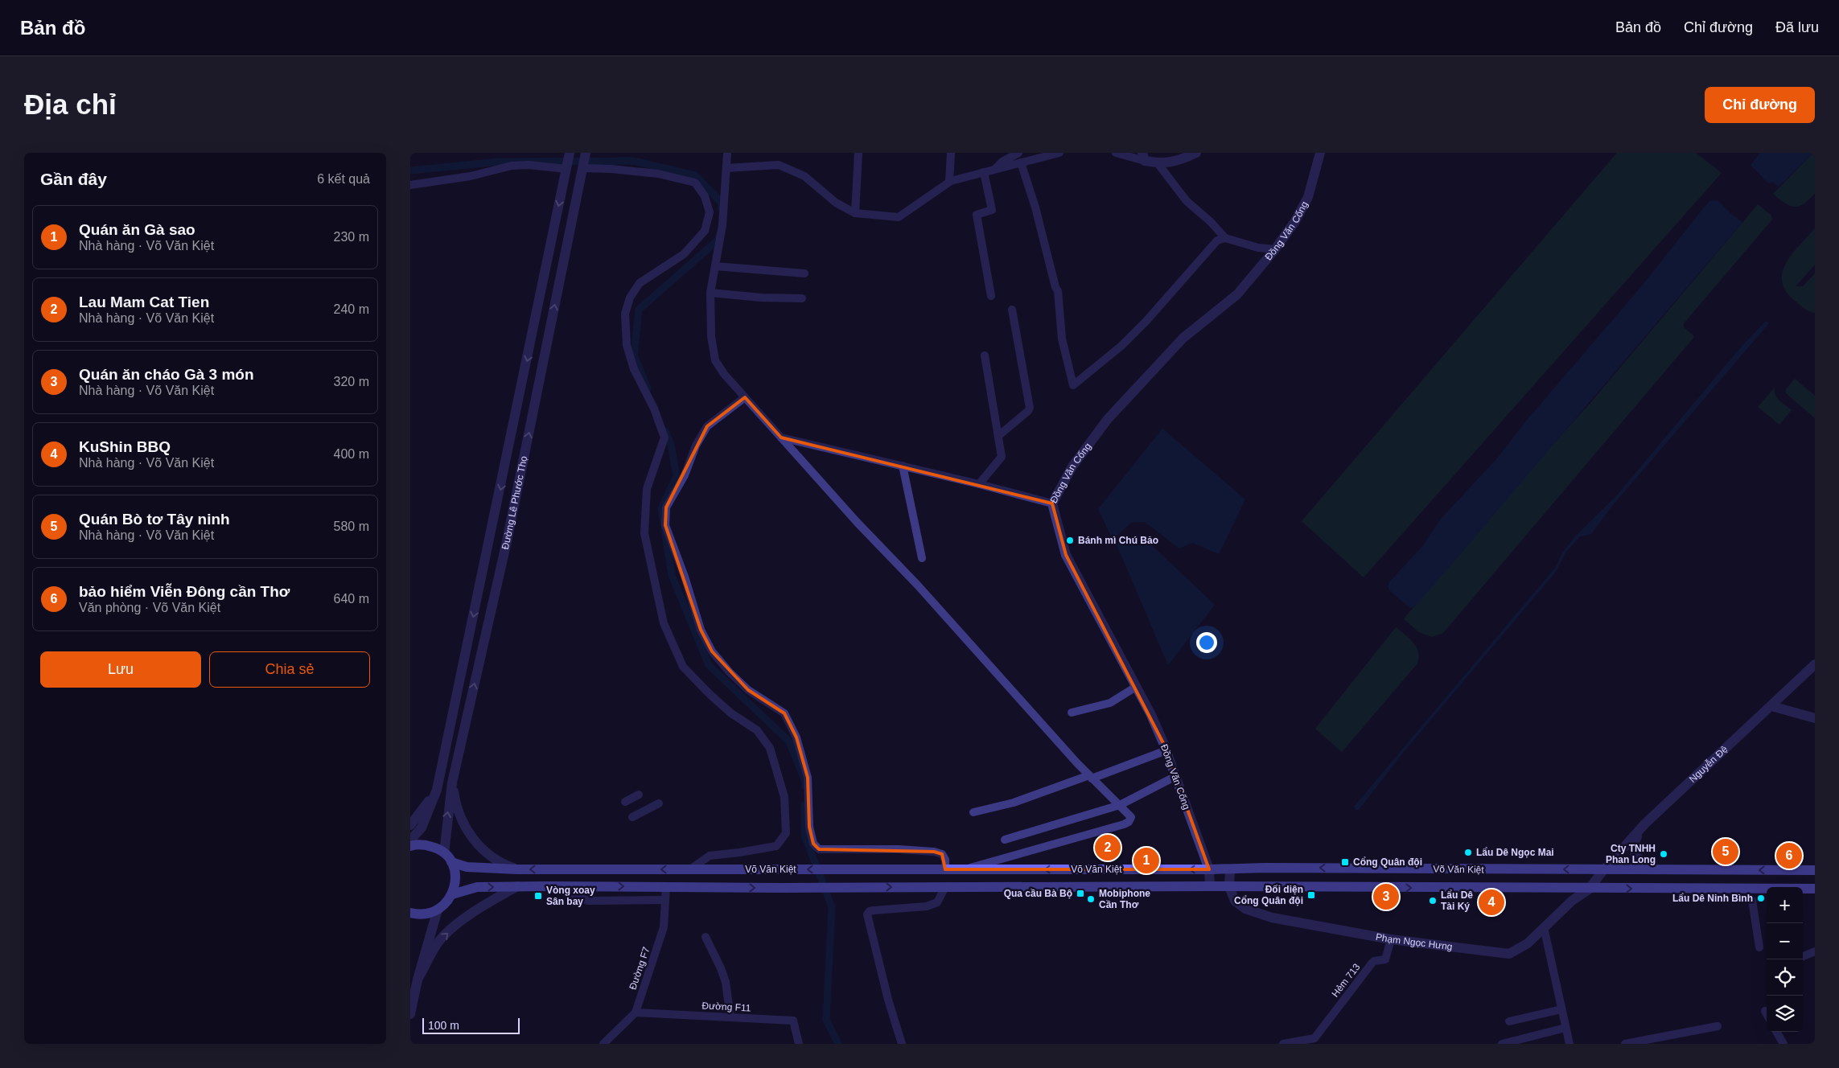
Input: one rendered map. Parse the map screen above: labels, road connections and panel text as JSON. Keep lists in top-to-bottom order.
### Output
{
  "streets": {
    "main road": ["Võ Văn Kiệt"],
    "street": [
      "Đồng Văn Cống",
      "Đường Lê Phước Thọ",
      "Nguyễn Đệ",
      "Phạm Ngọc Hưng",
      "Đường F7",
      "Hẻm 713",
      "Đường F11"
    ]
  },
  "crossings": [
    ["Đồng Văn Cống", "Võ Văn Kiệt"],
    ["Nguyễn Đệ", "Võ Văn Kiệt"],
    ["Nguyễn Đệ", "Phạm Ngọc Hưng"],
    ["Võ Văn Kiệt", "Phạm Ngọc Hưng"],
    ["Võ Văn Kiệt", "Đường F7"],
    ["Phạm Ngọc Hưng", "Hẻm 713"],
    ["Đường F7", "Đường F11"]
  ],
  "places": {
    "other": [
      "Bánh mì Chú Bảo",
      "Lẩu Dê Ngọc Mai",
      "Cty TNHH Phan Long",
      "Lẩu Dê Ninh Bình",
      "Mobiphone Cần Thơ",
      "Lẩu Dê Tài Ký"
    ],
    "transit": [
      "Cổng Quân đội",
      "Qua cầu Bà Bộ",
      "Đối diện Cổng Quân đội",
      "Vòng xoay Sân bay"
    ]
  },
  "scale_bar": "100 m",
  "page": {
    "header": "Bản đồ",
    "nav": ["Bản đồ", "Chỉ đường", "Đã lưu"],
    "buttons": [
      "Chỉ đường",
      ["Lưu", "Chia sẻ"]
    ],
    "title": "Địa chỉ",
    "heading": ["Gần đây", "6 kết quả"],
    "list": [
      {
        "mark": "1",
        "name": "Quán ăn Gà sao",
        "note": "Nhà hàng · Võ Văn Kiệt",
        "value": "230 m"
      },
      {
        "mark": "2",
        "name": "Lau Mam Cat Tien",
        "note": "Nhà hàng · Võ Văn Kiệt",
        "value": "240 m"
      },
      {
        "mark": "3",
        "name": "Quán ăn cháo Gà 3 món",
        "note": "Nhà hàng · Võ Văn Kiệt",
        "value": "320 m"
      },
      {
        "mark": "4",
        "name": "KuShin BBQ",
        "note": "Nhà hàng · Võ Văn Kiệt",
        "value": "400 m"
      },
      {
        "mark": "5",
        "name": "Quán Bò tơ Tây ninh",
        "note": "Nhà hàng · Võ Văn Kiệt",
        "value": "580 m"
      },
      {
        "mark": "6",
        "name": "bảo hiểm Viễn Đông cần Thơ",
        "note": "Văn phòng · Võ Văn Kiệt",
        "value": "640 m"
      }
    ],
    "pins": [
      "2",
      "5",
      "6",
      "1",
      "3",
      "4"
    ],
    "map_buttons": ["+", "−"],
    "scale": "100 m"
  }
}
